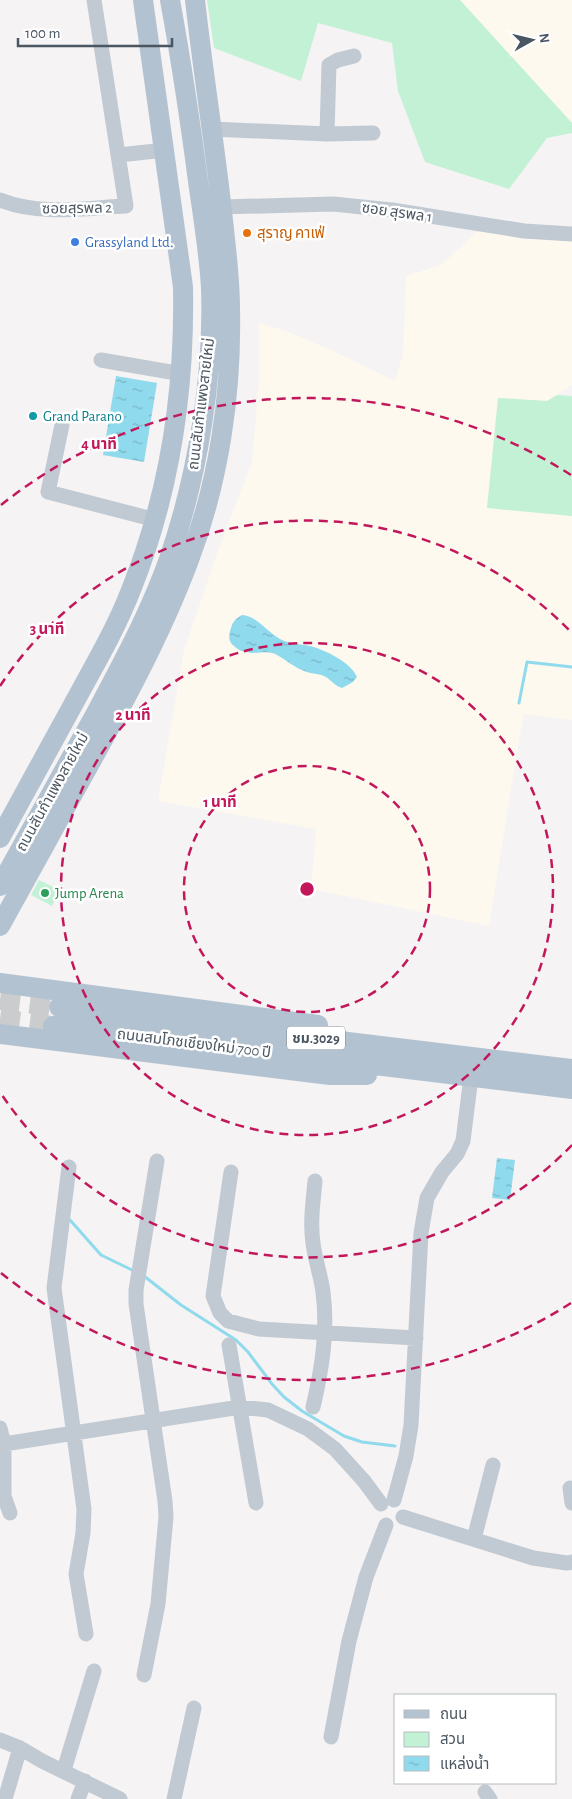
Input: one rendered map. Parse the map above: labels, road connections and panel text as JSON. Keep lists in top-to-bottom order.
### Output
{
  "streets": {
    "main road": ["ถนนสันกำแพงสายใหม่", "ชม.3029", "ถนนสมโภชเชียงใหม่ 700 ปี"],
    "street": ["ซอยสุรพล 2", "ซอย สุรพล 1"]
  },
  "places": [
    "สุราญ คาเฟ่",
    "Grassyland Ltd.",
    "Grand Parano",
    "Jump Arena"
  ],
  "legend": ["ถนน", "สวน", "แหล่งน้ำ"],
  "scale_bar": "100 m",
  "north": "right",
  "rings": [
    "4 นาที",
    "3 นาที",
    "2 นาที",
    "1 นาที"
  ]
}
